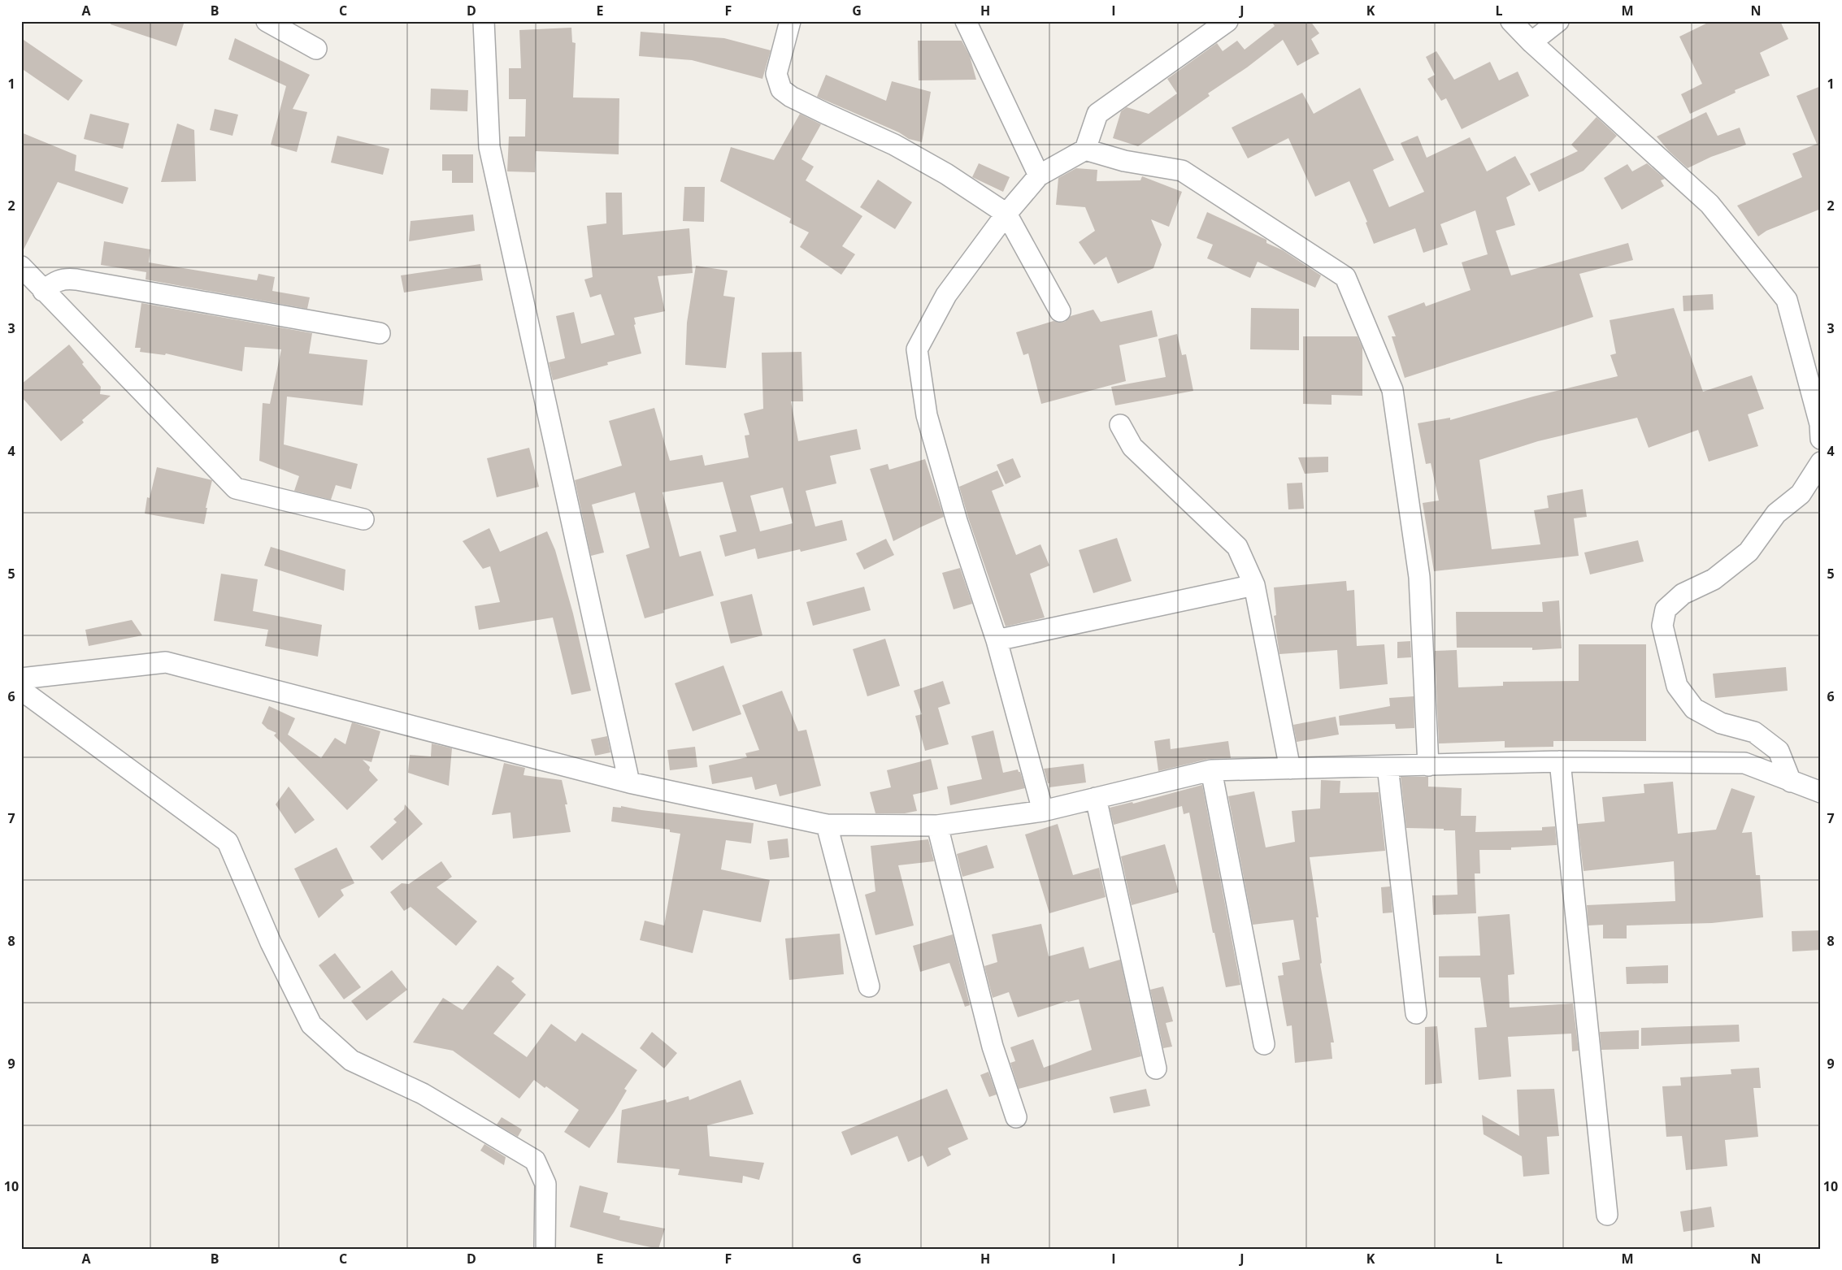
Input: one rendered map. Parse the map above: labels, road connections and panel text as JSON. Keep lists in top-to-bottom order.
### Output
{
  "grid": {
    "columns": [
      "A",
      "B",
      "C",
      "D",
      "E",
      "F",
      "G",
      "H",
      "I",
      "J",
      "K",
      "L",
      "M",
      "N"
    ],
    "rows": [
      "1",
      "2",
      "3",
      "4",
      "5",
      "6",
      "7",
      "8",
      "9",
      "10"
    ]
  }
}
